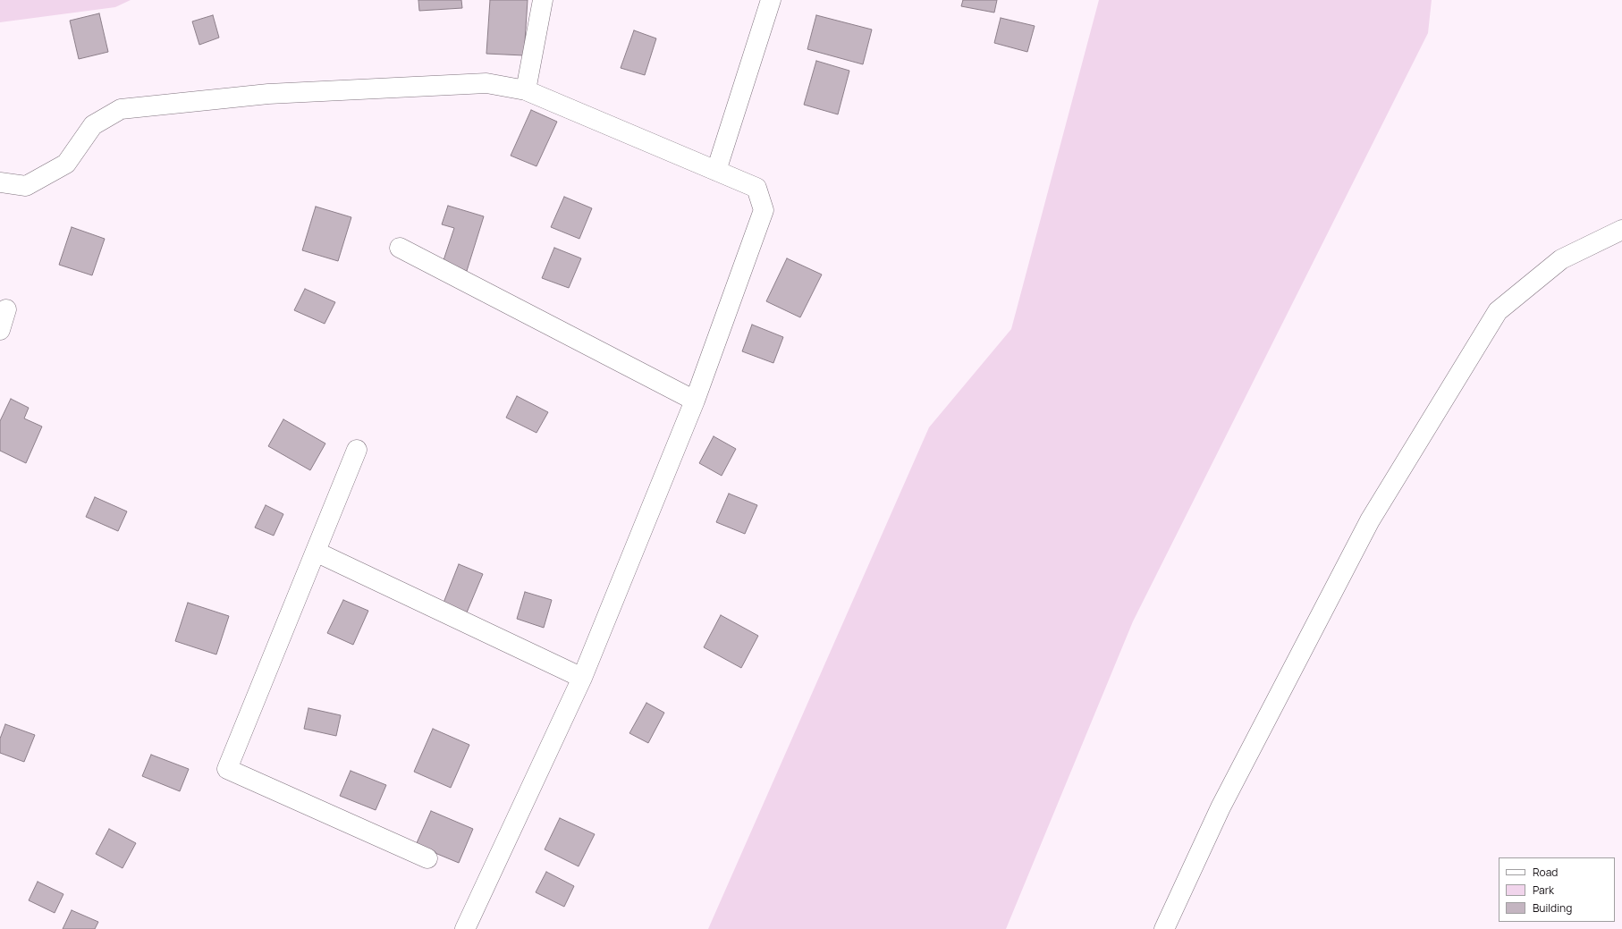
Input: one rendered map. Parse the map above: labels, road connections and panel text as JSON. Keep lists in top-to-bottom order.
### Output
{
  "legend": ["Road", "Park", "Building"]
}
